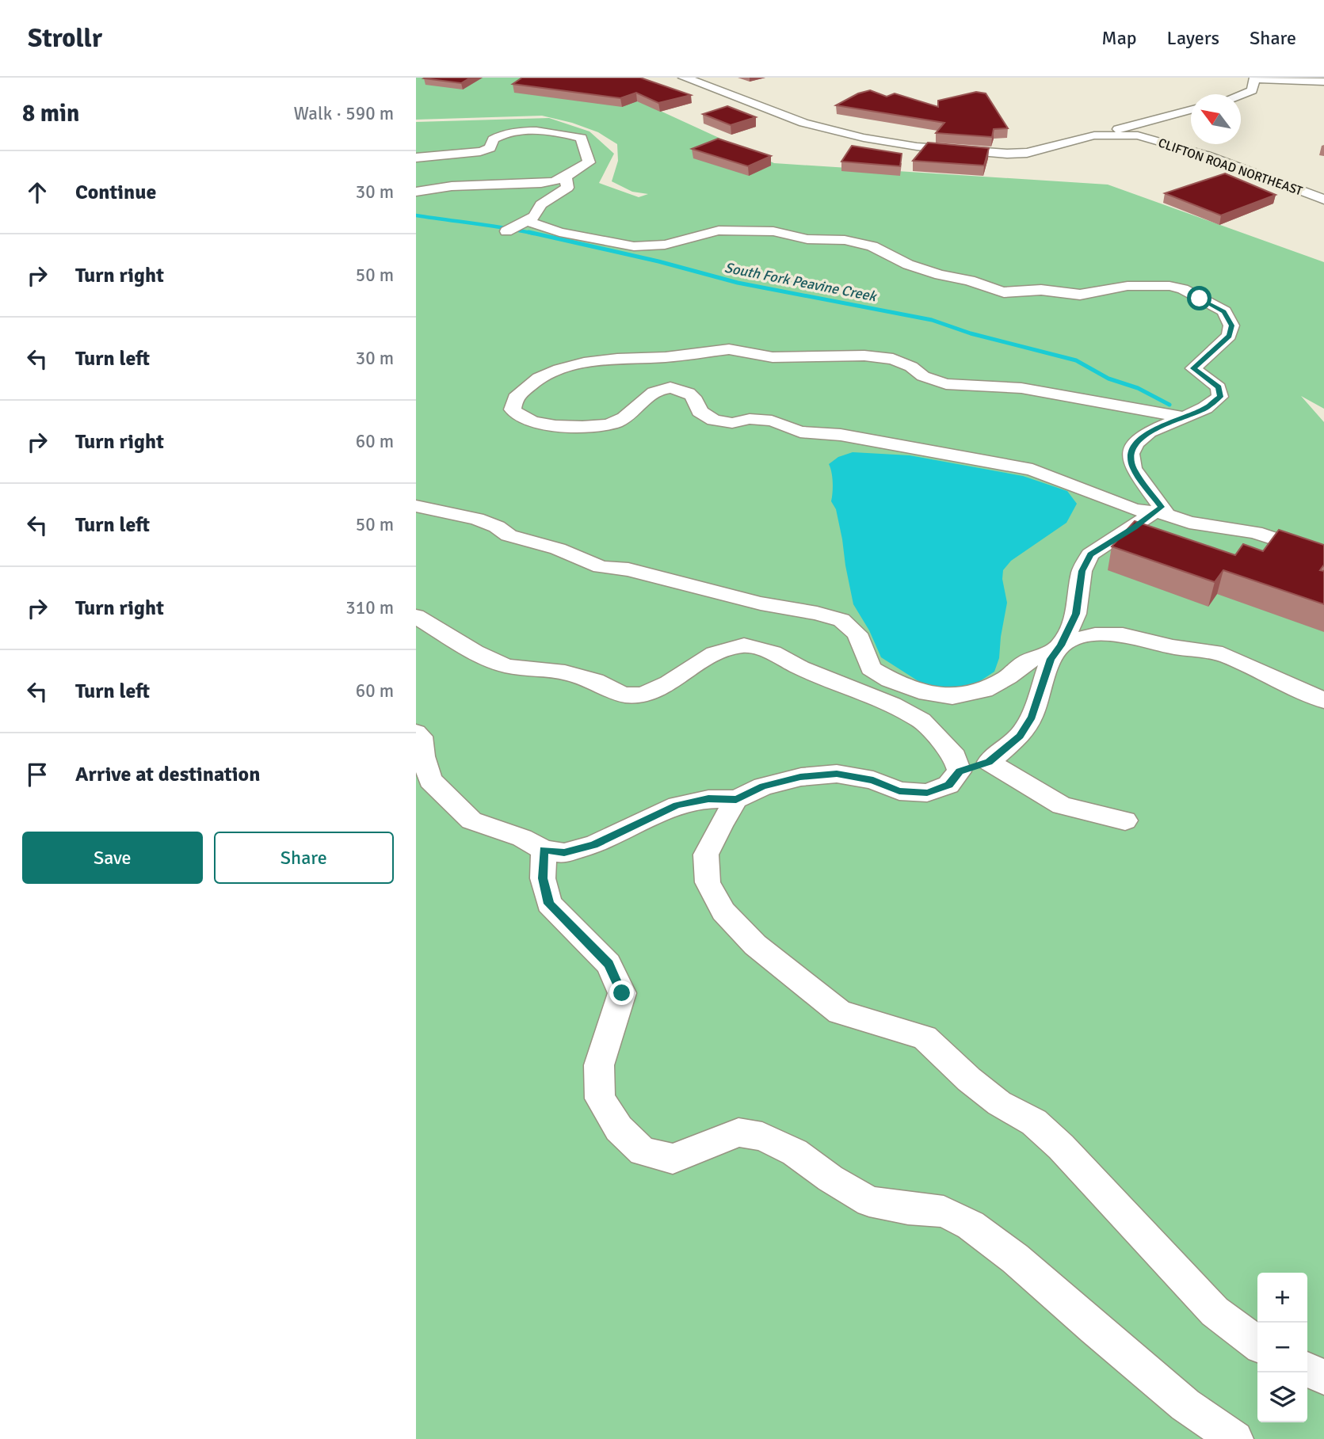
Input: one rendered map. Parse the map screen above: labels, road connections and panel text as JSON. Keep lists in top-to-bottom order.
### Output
{
  "streets": {
    "street": ["CLIFTON ROAD NORTHEAST"]
  },
  "water": ["South Fork Peavine Creek"],
  "north": "top left",
  "page": {
    "header": "Strollr",
    "nav": ["Map", "Layers", "Share"],
    "heading": ["8 min", "Walk · 590 m"],
    "list": [
      ["Continue", "30 m"],
      ["Turn right", "50 m"],
      ["Turn left", "30 m"],
      ["Turn right", "60 m"],
      ["Turn left", "50 m"],
      ["Turn right", "310 m"],
      ["Turn left", "60 m"],
      "Arrive at destination"
    ],
    "buttons": ["Save", "Share"],
    "map_buttons": ["+", "−"]
  }
}
